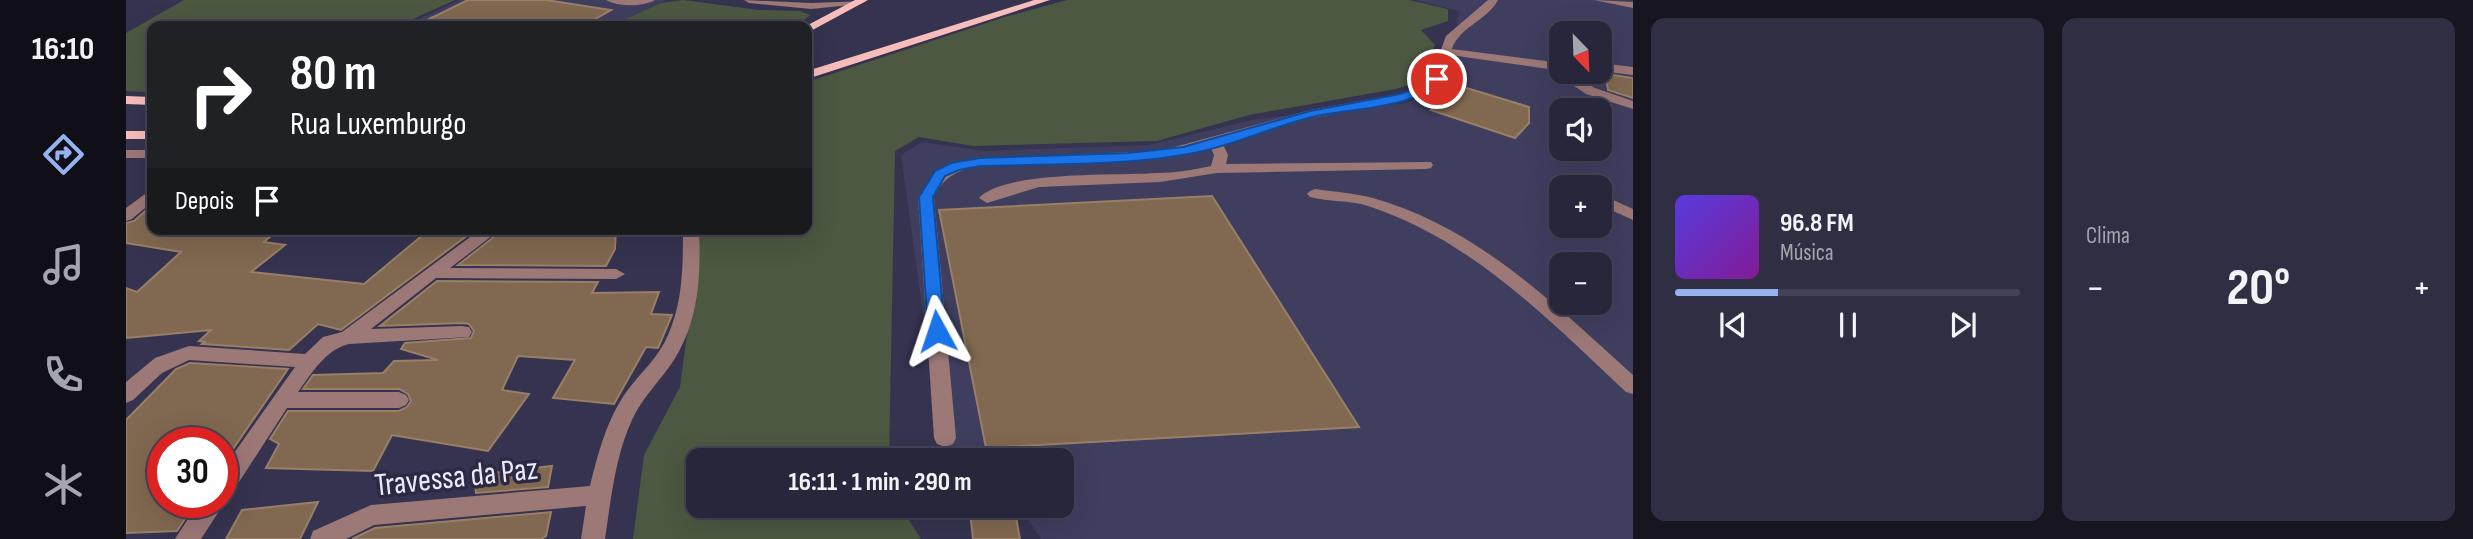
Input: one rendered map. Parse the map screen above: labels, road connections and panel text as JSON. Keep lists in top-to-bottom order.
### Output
{
  "streets": {
    "street": ["Travessa da Paz"]
  },
  "north": "bottom right",
  "page": {
    "tabs": "16:10",
    "tile": "Clima",
    "map_buttons": ["+", "−"],
    "turn": ["80 m", "Rua Luxemburgo"],
    "then": "Depois",
    "song": ["96.8 FM", "Música"],
    "heat": ["−", "20°", "+"],
    "limit": "30",
    "trip": "16:11 · 1 min · 290 m"
  }
}
